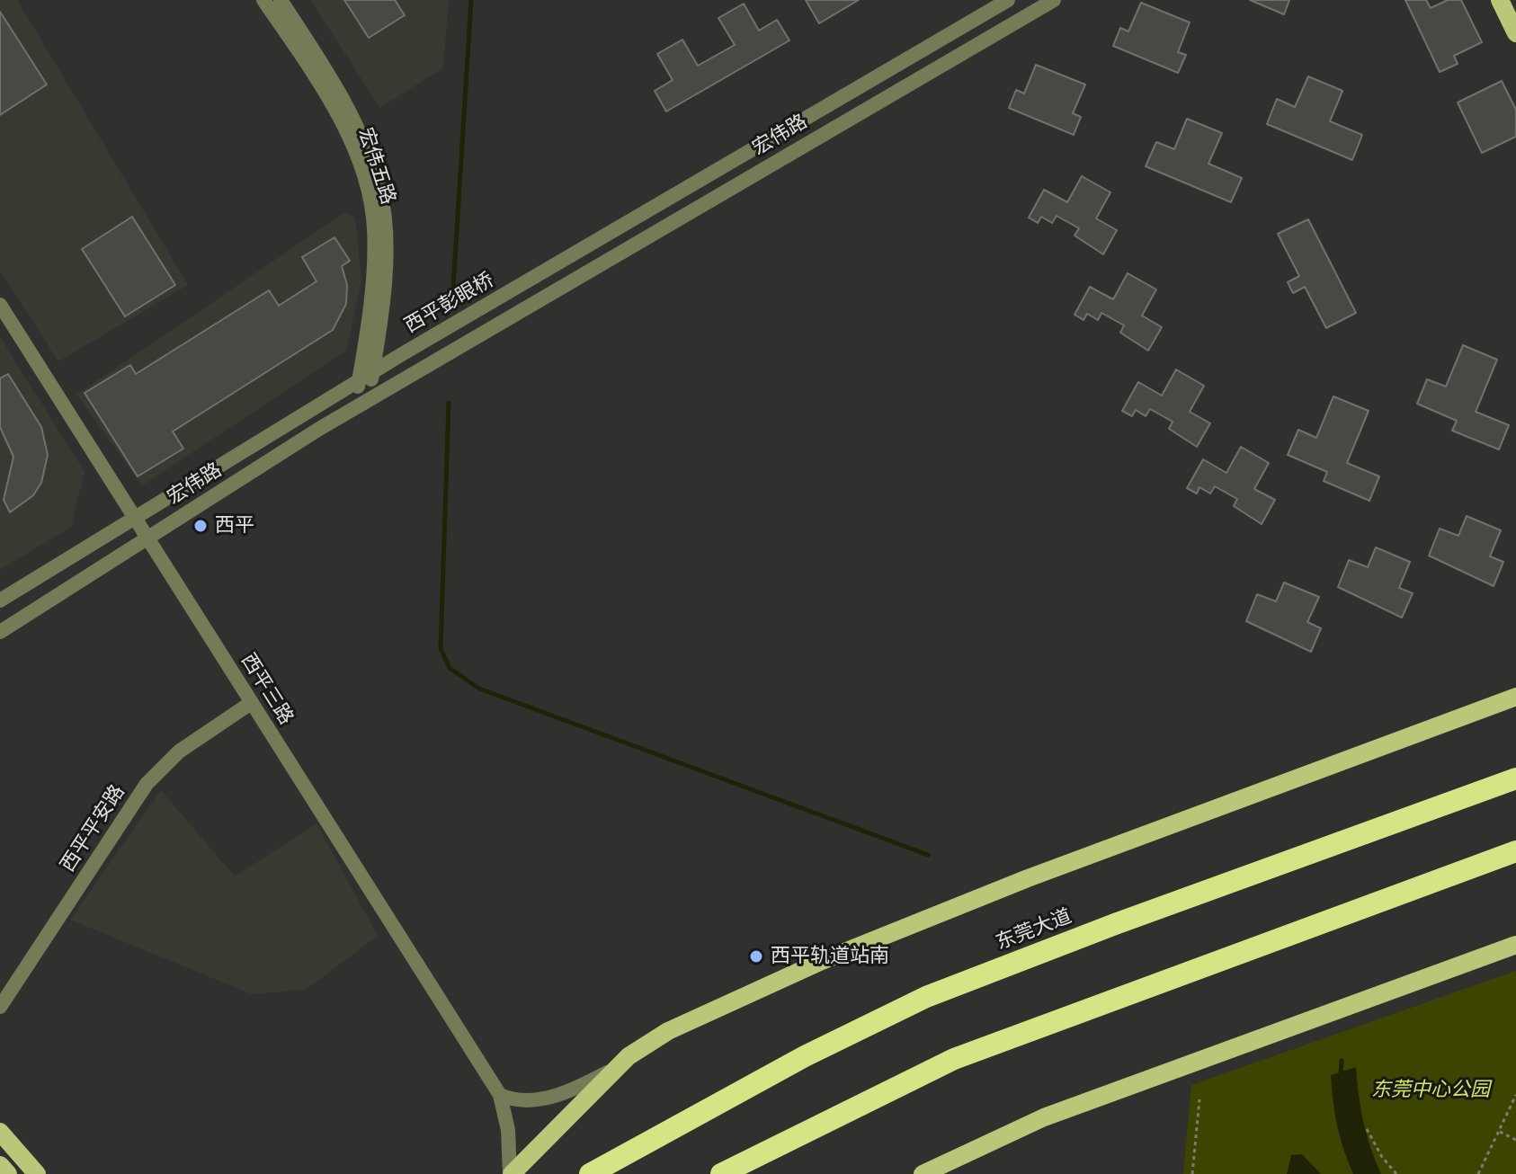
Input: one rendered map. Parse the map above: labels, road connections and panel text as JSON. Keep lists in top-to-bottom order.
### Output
{
  "streets": {
    "highway": ["东莞大道"],
    "street": [
      "宏伟路",
      "宏伟五路",
      "西平彭眼桥",
      "西平三路",
      "西平平安路"
    ]
  },
  "crossings": [
    ["宏伟路", "宏伟五路"],
    ["宏伟路", "西平彭眼桥"],
    ["宏伟路", "西平三路"],
    ["西平三路", "西平平安路"]
  ],
  "parks": ["东莞中心公园"],
  "places": ["西平", "西平轨道站南"]
}
